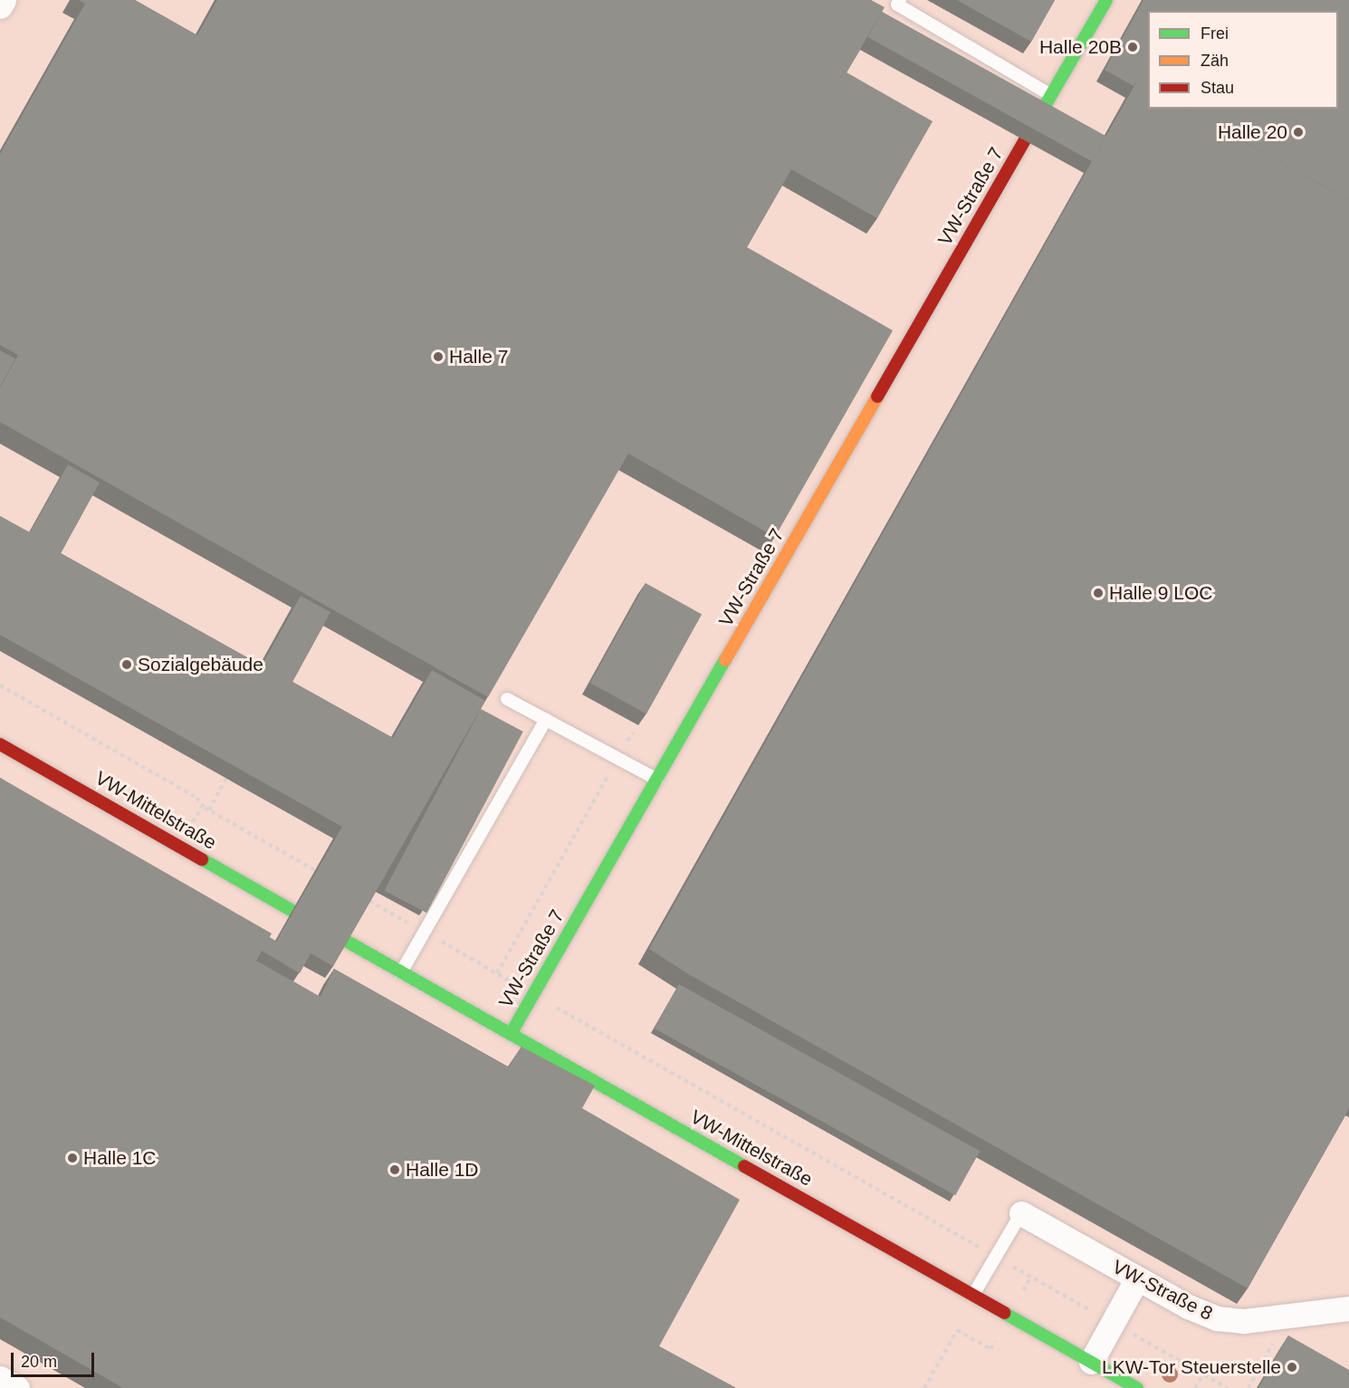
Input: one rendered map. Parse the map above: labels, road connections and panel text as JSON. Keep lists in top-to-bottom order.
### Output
{
  "streets": {
    "street": ["VW-Straße 7", "VW-Mittelstraße", "VW-Straße 8"]
  },
  "crossings": [
    ["VW-Straße 7", "VW-Mittelstraße"]
  ],
  "places": [
    "Halle 20B",
    "Halle 20",
    "Halle 7",
    "Halle 9 LOC",
    "Sozialgebäude",
    "Halle 1C",
    "Halle 1D",
    "LKW-Tor Steuerstelle"
  ],
  "legend": ["Frei", "Zäh", "Stau"],
  "scale_bar": "20 m"
}
